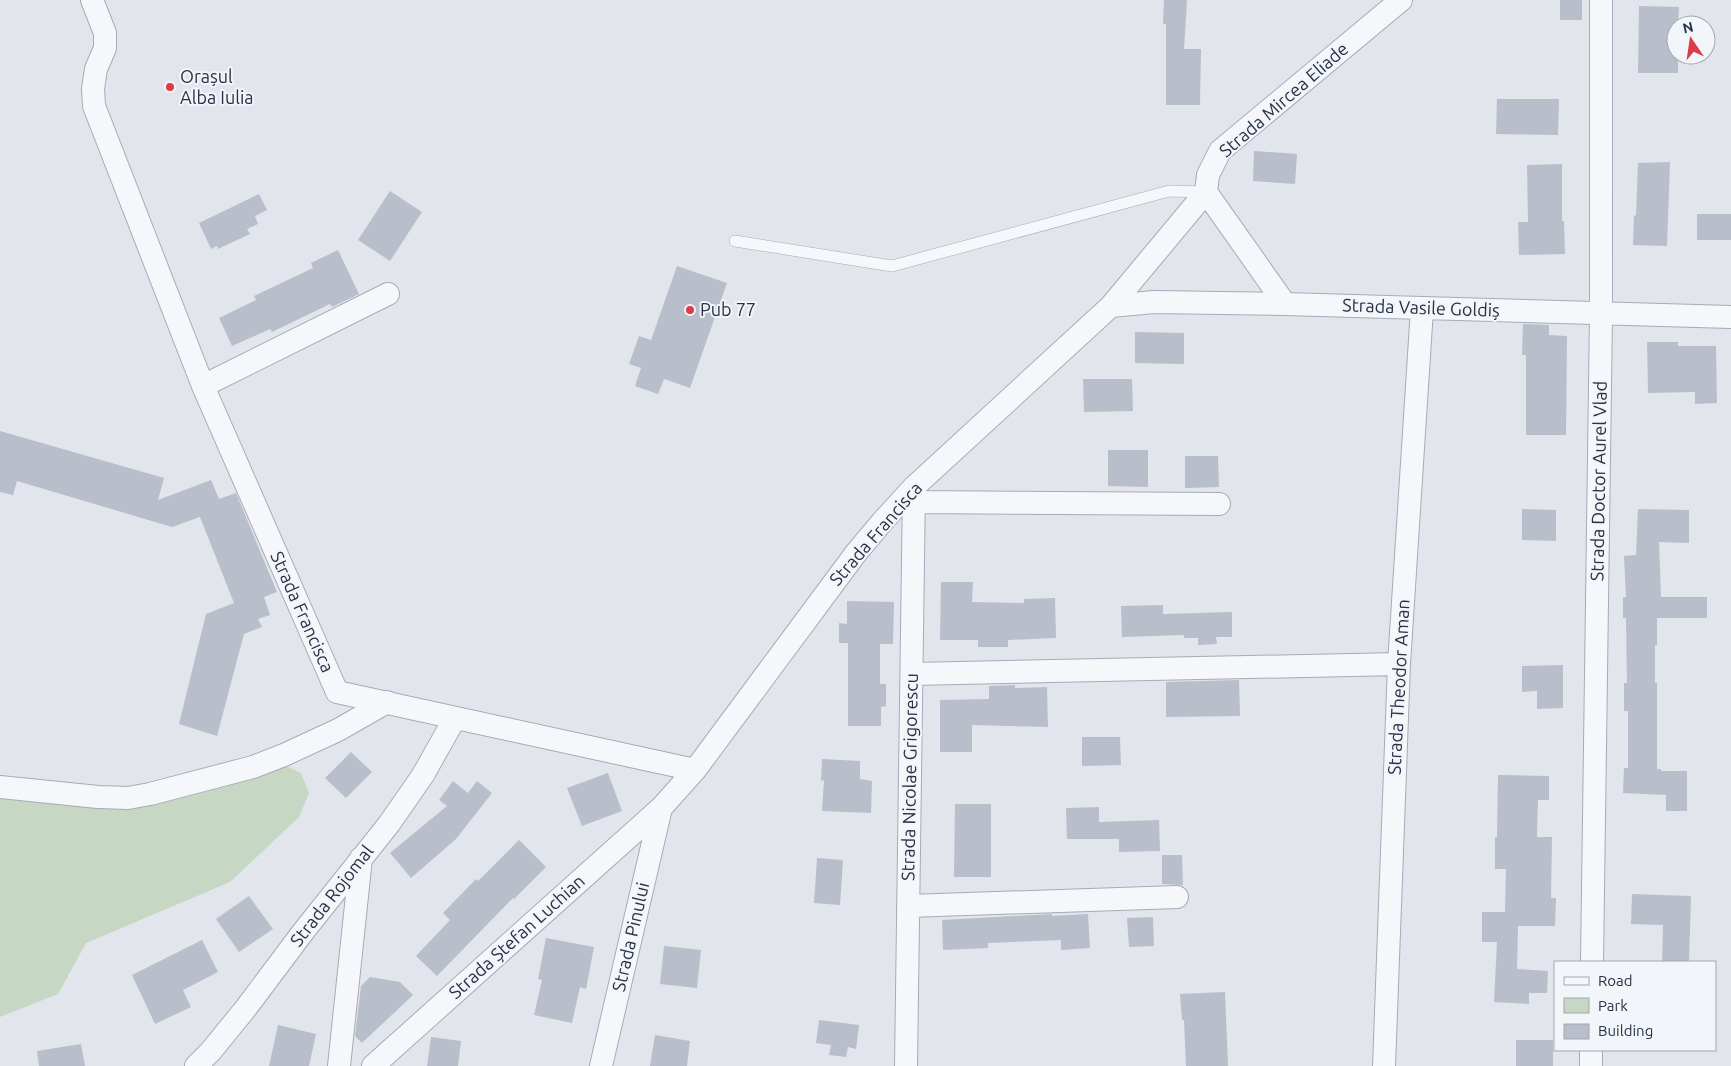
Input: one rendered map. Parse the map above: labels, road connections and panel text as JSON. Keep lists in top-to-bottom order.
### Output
{
  "streets": {
    "street": [
      "Strada Mircea Eliade",
      "Strada Vasile Goldiș",
      "Strada Doctor Aurel Vlad",
      "Strada Francisca",
      "Strada Theodor Aman",
      "Strada Nicolae Grigorescu",
      "Strada Rojomal",
      "Strada Ștefan Luchian",
      "Strada Pinului"
    ]
  },
  "crossings": [
    ["Strada Mircea Eliade", "Strada Vasile Goldiș"],
    ["Strada Mircea Eliade", "Strada Francisca"],
    ["Strada Vasile Goldiș", "Strada Doctor Aurel Vlad"],
    ["Strada Vasile Goldiș", "Strada Francisca"],
    ["Strada Vasile Goldiș", "Strada Theodor Aman"],
    ["Strada Francisca", "Strada Nicolae Grigorescu"],
    ["Strada Francisca", "Strada Rojomal"],
    ["Strada Francisca", "Strada Ștefan Luchian"],
    ["Strada Francisca", "Strada Pinului"],
    ["Strada Ștefan Luchian", "Strada Pinului"]
  ],
  "places": ["Orașul Alba Iulia", "Pub 77"],
  "legend": ["Road", "Park", "Building"],
  "north": "top"
}
